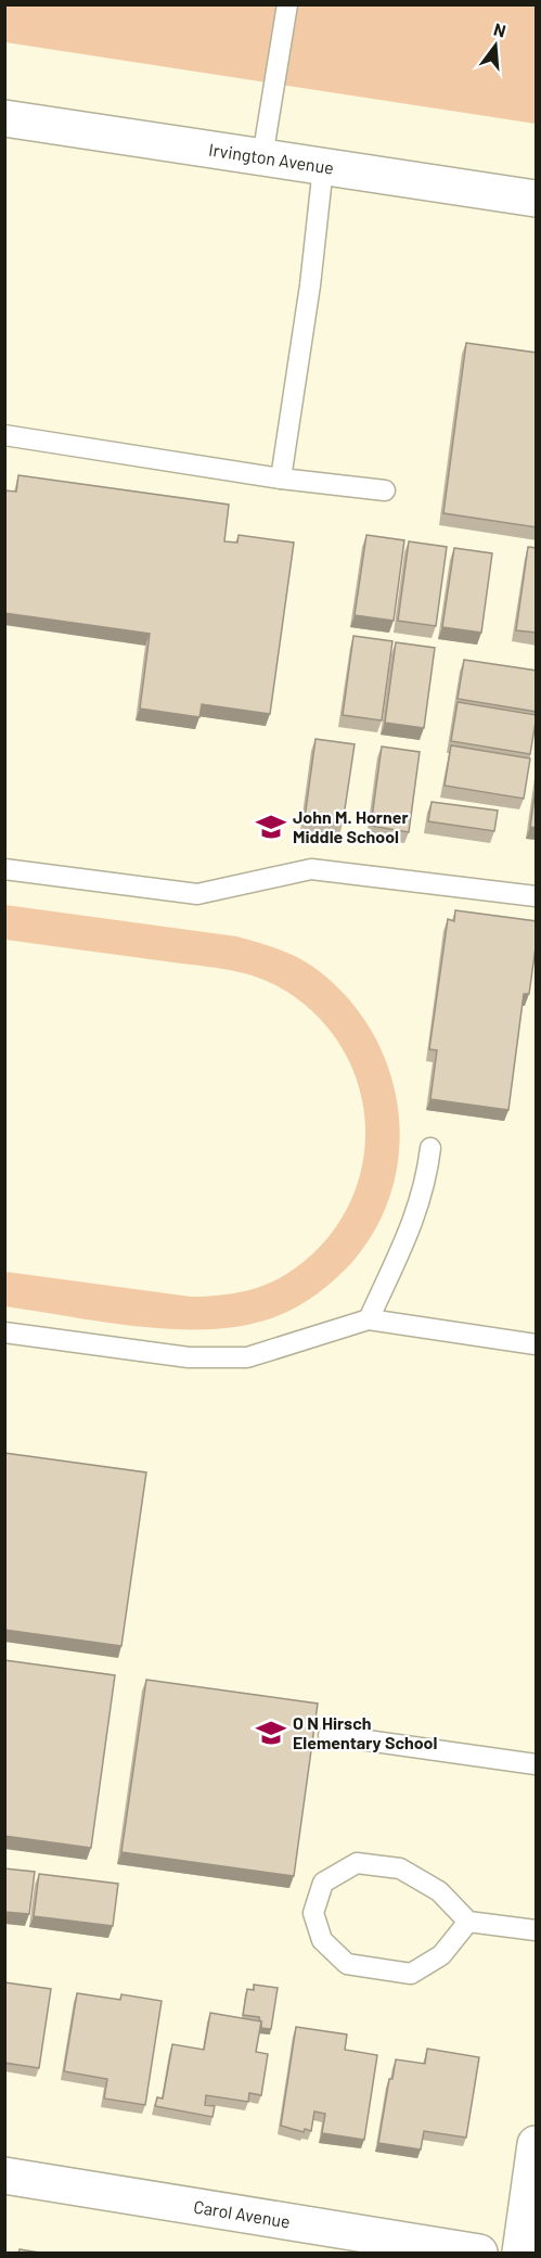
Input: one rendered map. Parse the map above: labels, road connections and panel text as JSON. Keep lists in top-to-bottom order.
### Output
{
  "streets": {
    "street": ["Irvington Avenue", "Carol Avenue"]
  },
  "places": {
    "school or university": ["John M. Horner Middle School", "O N Hirsch Elementary School"]
  },
  "north": "top"
}
